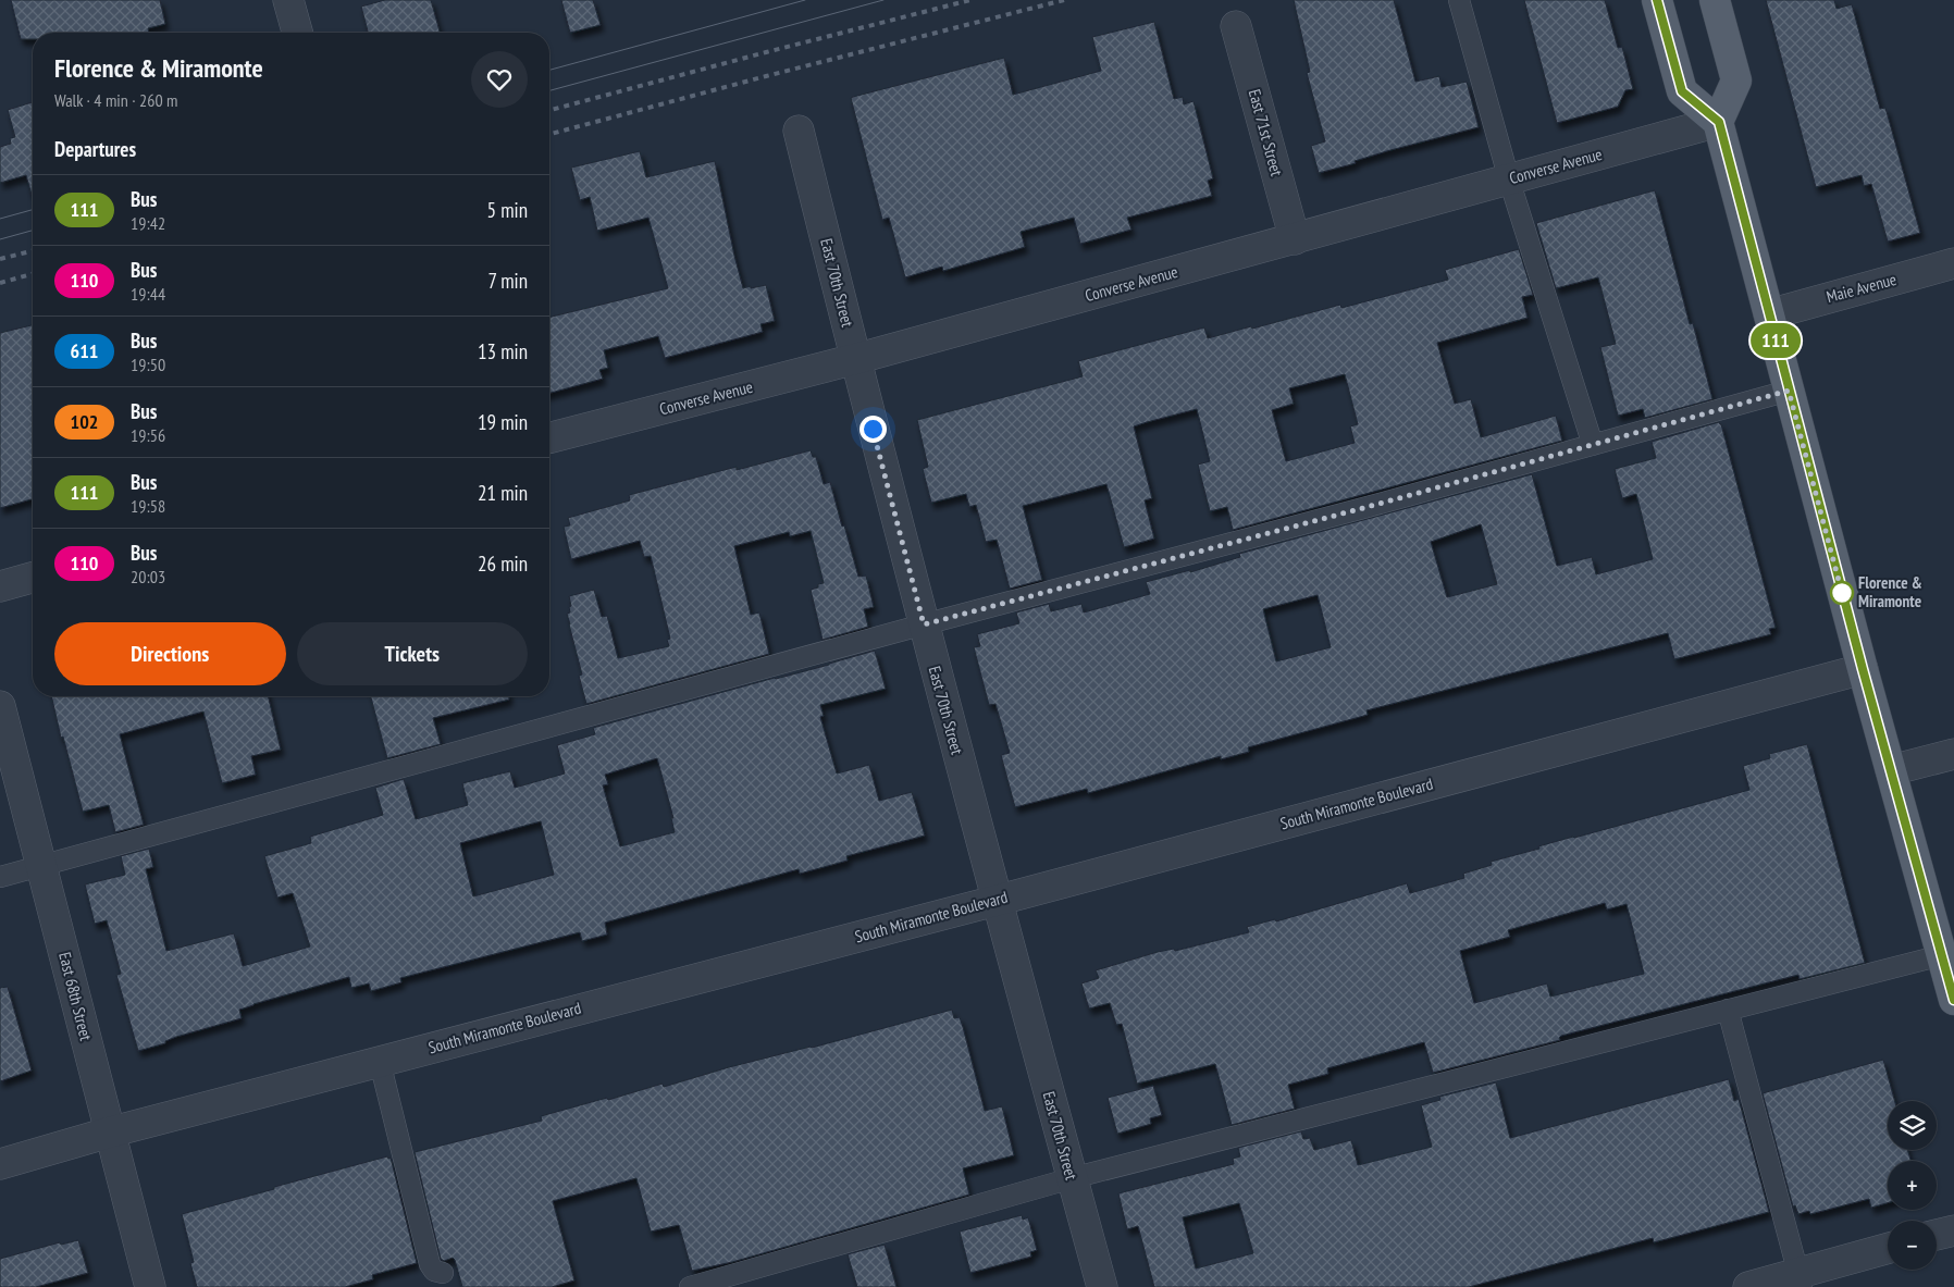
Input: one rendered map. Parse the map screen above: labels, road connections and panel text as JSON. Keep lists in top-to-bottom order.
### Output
{
  "streets": {
    "street": [
      "East 71st Street",
      "Converse Avenue",
      "East 70th Street",
      "Maie Avenue",
      "South Miramonte Boulevard",
      "East 68th Street"
    ]
  },
  "crossings": [
    ["East 71st Street", "Converse Avenue"],
    ["Converse Avenue", "East 70th Street"],
    ["East 70th Street", "South Miramonte Boulevard"],
    ["South Miramonte Boulevard", "East 68th Street"]
  ],
  "places": ["Florence & Miramonte"],
  "lines": ["bus line 111"],
  "page": {
    "on_map": "111",
    "heading": [
      ["Florence & Miramonte", "Walk · 4 min · 260 m"],
      "Departures"
    ],
    "list": [
      {
        "mark": "111",
        "name": "Bus",
        "note": "19:42",
        "value": "5 min"
      },
      {
        "mark": "110",
        "name": "Bus",
        "note": "19:44",
        "value": "7 min"
      },
      {
        "mark": "611",
        "name": "Bus",
        "note": "19:50",
        "value": "13 min"
      },
      {
        "mark": "102",
        "name": "Bus",
        "note": "19:56",
        "value": "19 min"
      },
      {
        "mark": "111",
        "name": "Bus",
        "note": "19:58",
        "value": "21 min"
      },
      {
        "mark": "110",
        "name": "Bus",
        "note": "20:03",
        "value": "26 min"
      }
    ],
    "buttons": ["Directions", "Tickets"],
    "map_buttons": ["+", "−"]
  }
}
